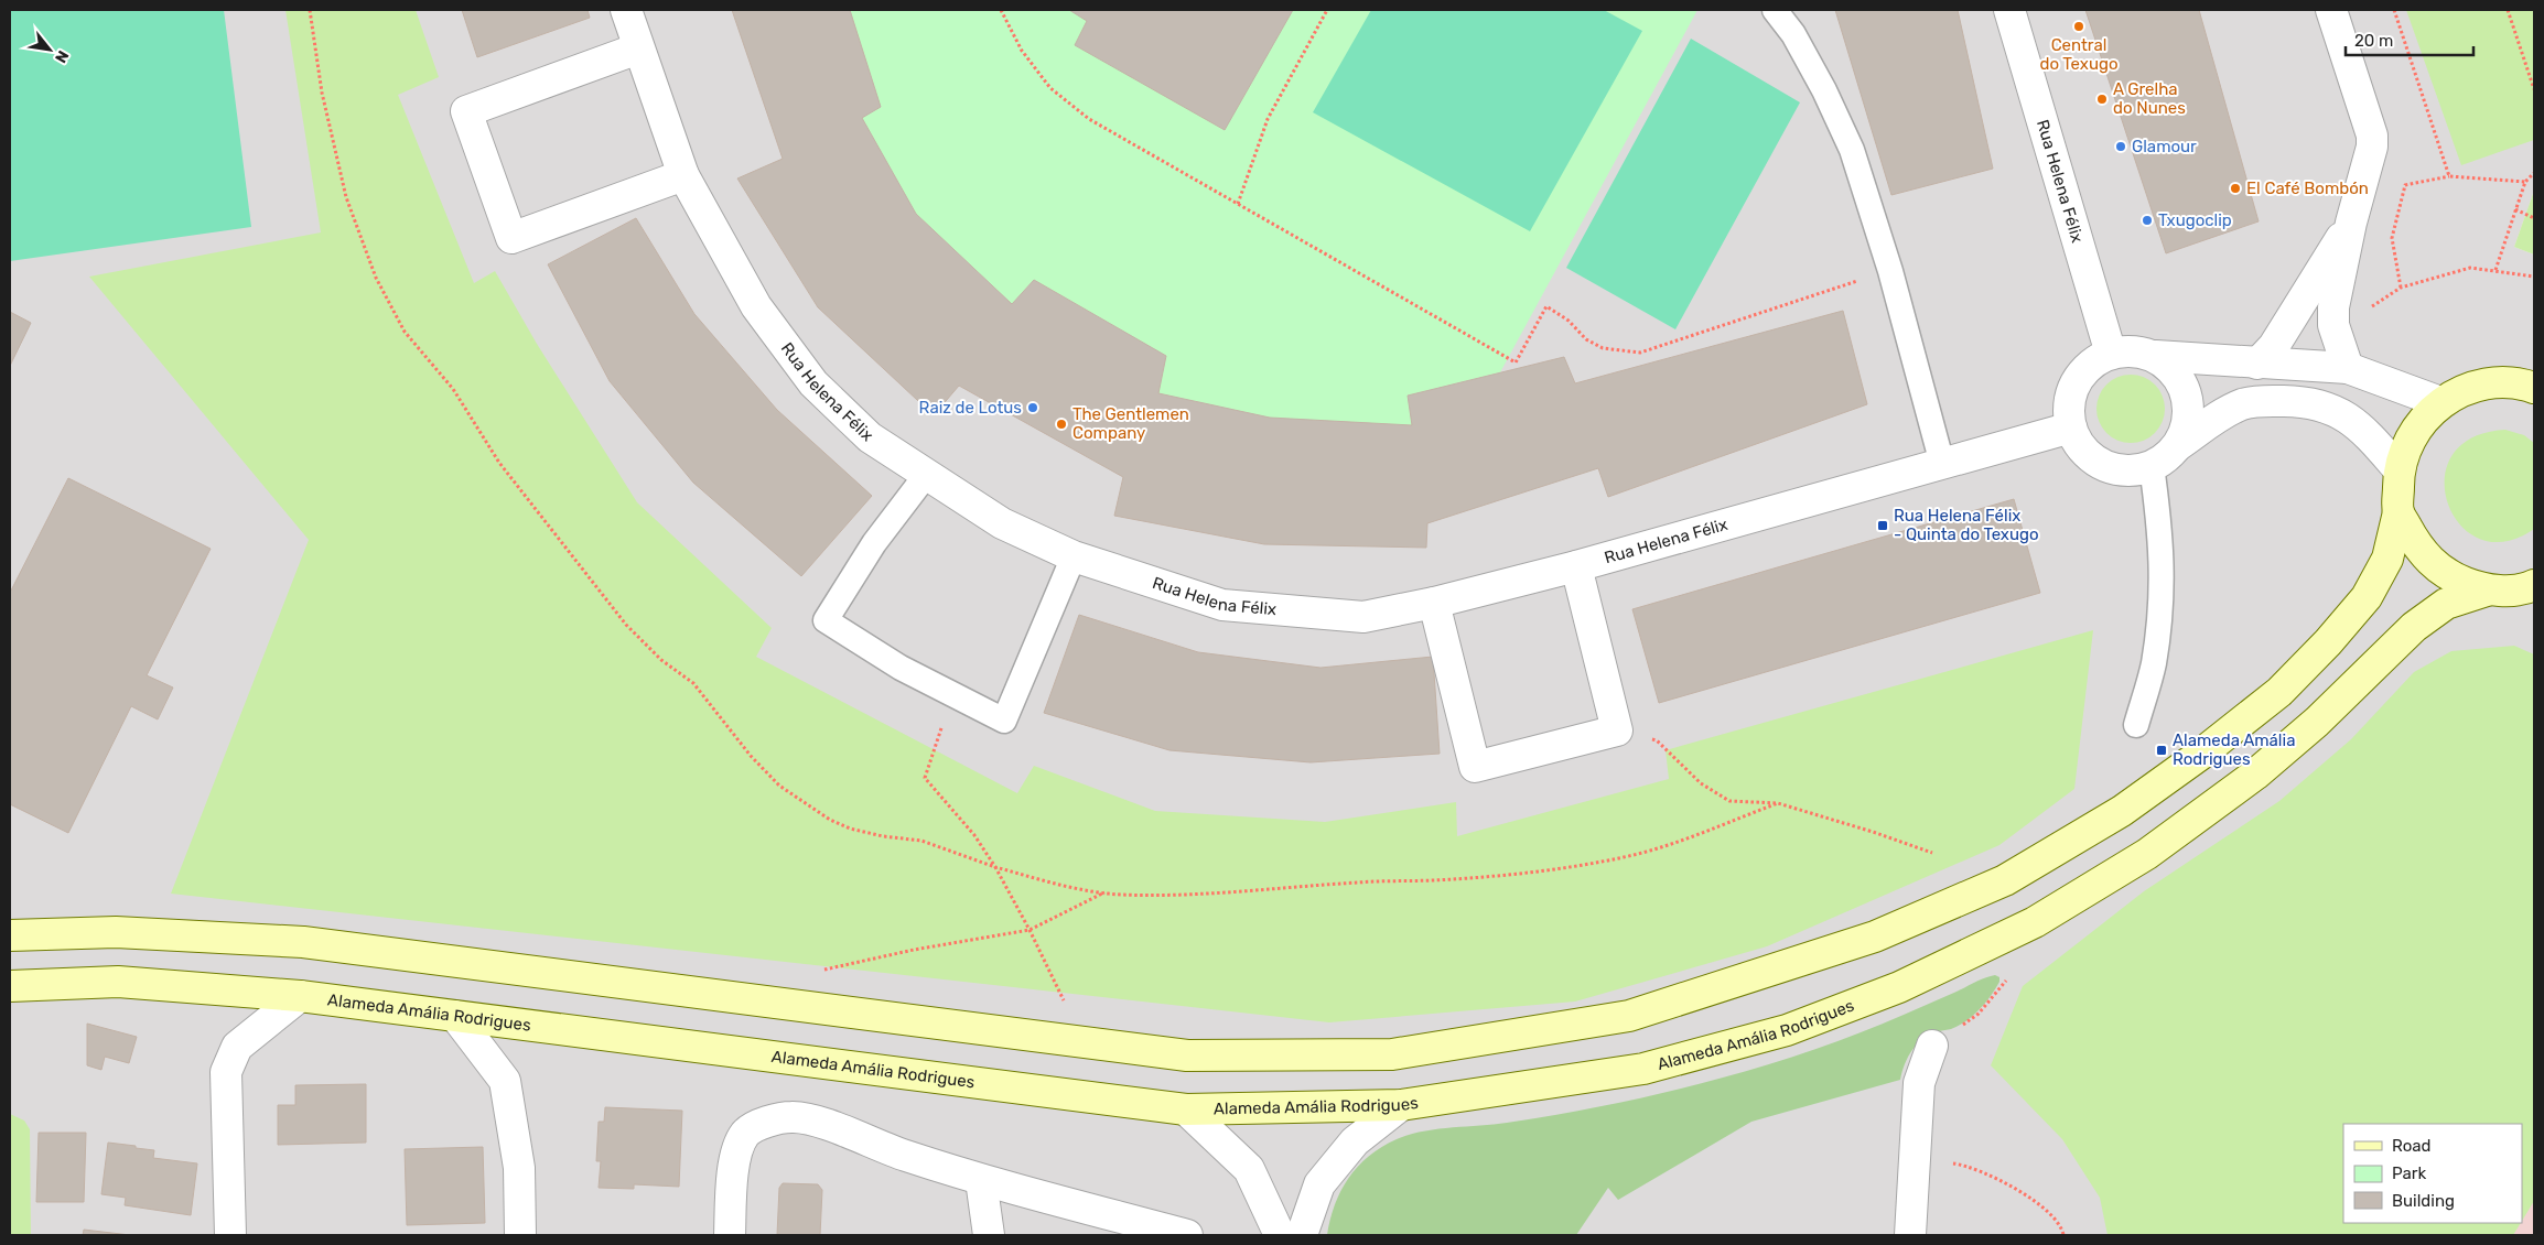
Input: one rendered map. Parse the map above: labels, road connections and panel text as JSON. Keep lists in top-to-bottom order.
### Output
{
  "streets": {
    "street": ["Rua Helena Félix", "Alameda Amália Rodrigues"]
  },
  "places": {
    "other": [
      "Central do Texugo",
      "A Grelha do Nunes",
      "Glamour",
      "El Café Bombón",
      "Txugoclip",
      "Raiz de Lotus",
      "The Gentlemen Company"
    ],
    "transit": ["Rua Helena Félix - Quinta do Texugo", "Alameda Amália Rodrigues"]
  },
  "legend": ["Road", "Park", "Building"],
  "scale_bar": "20 m",
  "north": "bottom right"
}
